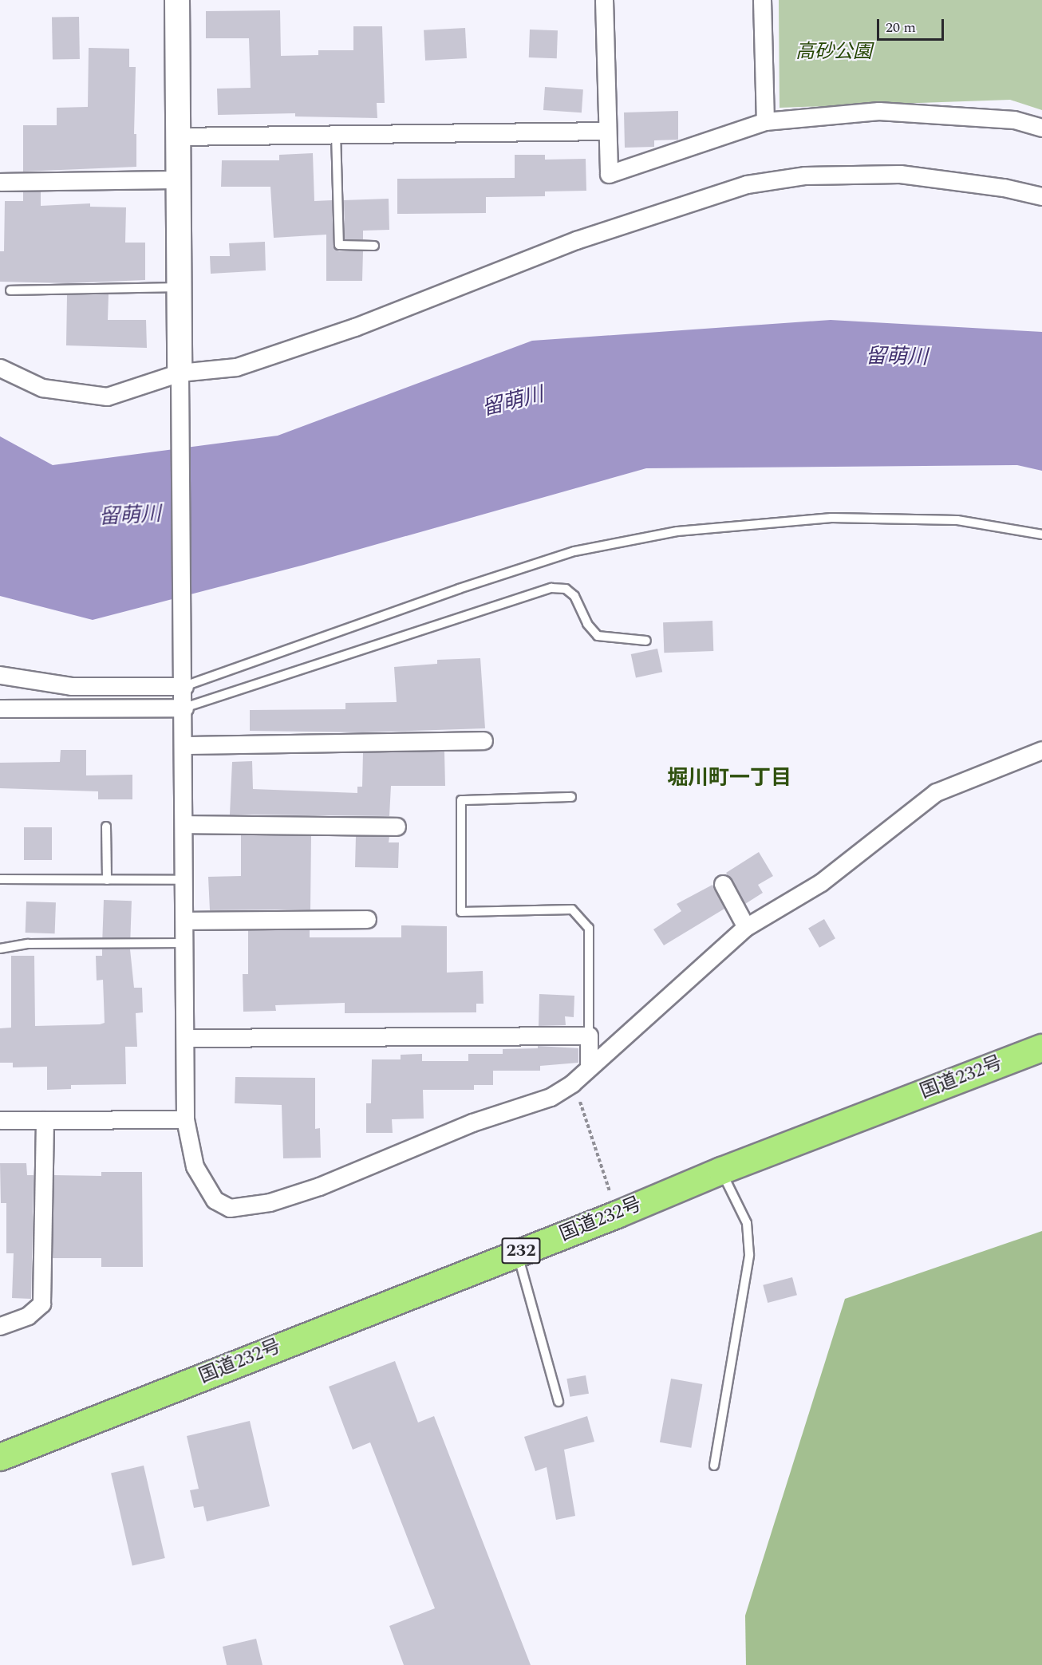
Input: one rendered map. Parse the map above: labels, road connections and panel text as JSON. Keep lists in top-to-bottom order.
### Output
{
  "streets": {
    "highway": ["国道232号", "232"]
  },
  "districts": ["堀川町一丁目"],
  "water": ["留萌川"],
  "parks": ["高砂公園"],
  "scale_bar": "20 m"
}
